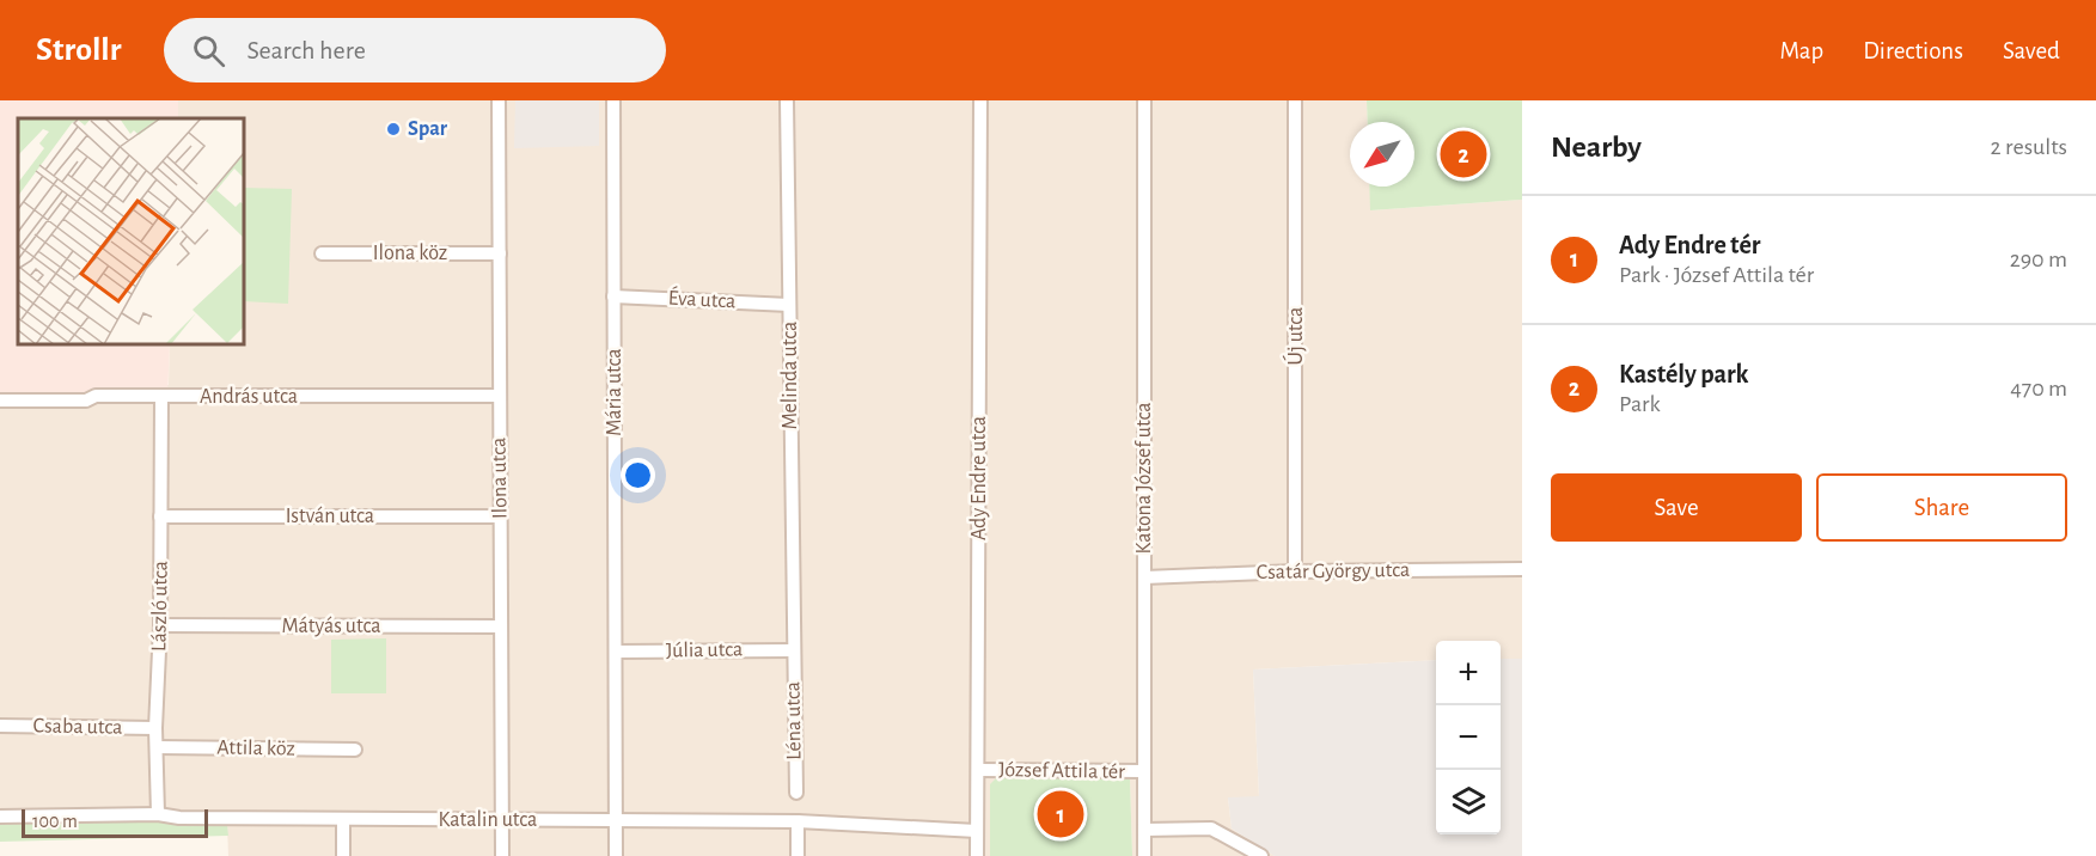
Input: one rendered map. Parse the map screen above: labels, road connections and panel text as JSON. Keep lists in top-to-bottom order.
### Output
{
  "streets": {
    "street": [
      "Ilona köz",
      "Éva utca",
      "Új utca",
      "Melinda utca",
      "Mária utca",
      "András utca",
      "Ilona utca",
      "Ady Endre utca",
      "Katona József utca",
      "István utca",
      "Csatár György utca",
      "László utca",
      "Mátyás utca",
      "Júlia utca",
      "Léna utca",
      "Csaba utca",
      "Attila köz",
      "József Attila tér",
      "Katalin utca"
    ]
  },
  "crossings": [
    ["Ilona köz", "Ilona utca"],
    ["Éva utca", "Melinda utca"],
    ["Éva utca", "Mária utca"],
    ["Új utca", "Csatár György utca"],
    ["Melinda utca", "Júlia utca"],
    ["Melinda utca", "Léna utca"],
    ["Mária utca", "Júlia utca"],
    ["Mária utca", "Katalin utca"],
    ["András utca", "Ilona utca"],
    ["András utca", "László utca"],
    ["Ilona utca", "István utca"],
    ["Ilona utca", "Mátyás utca"],
    ["Ilona utca", "Katalin utca"],
    ["Ady Endre utca", "József Attila tér"],
    ["Ady Endre utca", "Katalin utca"],
    ["Katona József utca", "Csatár György utca"],
    ["Katona József utca", "József Attila tér"],
    ["István utca", "László utca"],
    ["László utca", "Mátyás utca"],
    ["László utca", "Csaba utca"],
    ["László utca", "Attila köz"],
    ["László utca", "Katalin utca"],
    ["Júlia utca", "Léna utca"]
  ],
  "places": ["Spar"],
  "scale_bar": "100 m",
  "north": "bottom left",
  "page": {
    "header": "Strollr",
    "search": "Search here",
    "nav": ["Map", "Directions", "Saved"],
    "heading": ["Nearby", "2 results"],
    "pins": ["2", "1"],
    "list": [
      {
        "mark": "1",
        "name": "Ady Endre tér",
        "note": "Park · József Attila tér",
        "value": "290 m"
      },
      {
        "mark": "2",
        "name": "Kastély park",
        "note": "Park",
        "value": "470 m"
      }
    ],
    "buttons": ["Save", "Share"],
    "map_buttons": ["+", "−"],
    "scale": "100 m"
  }
}
